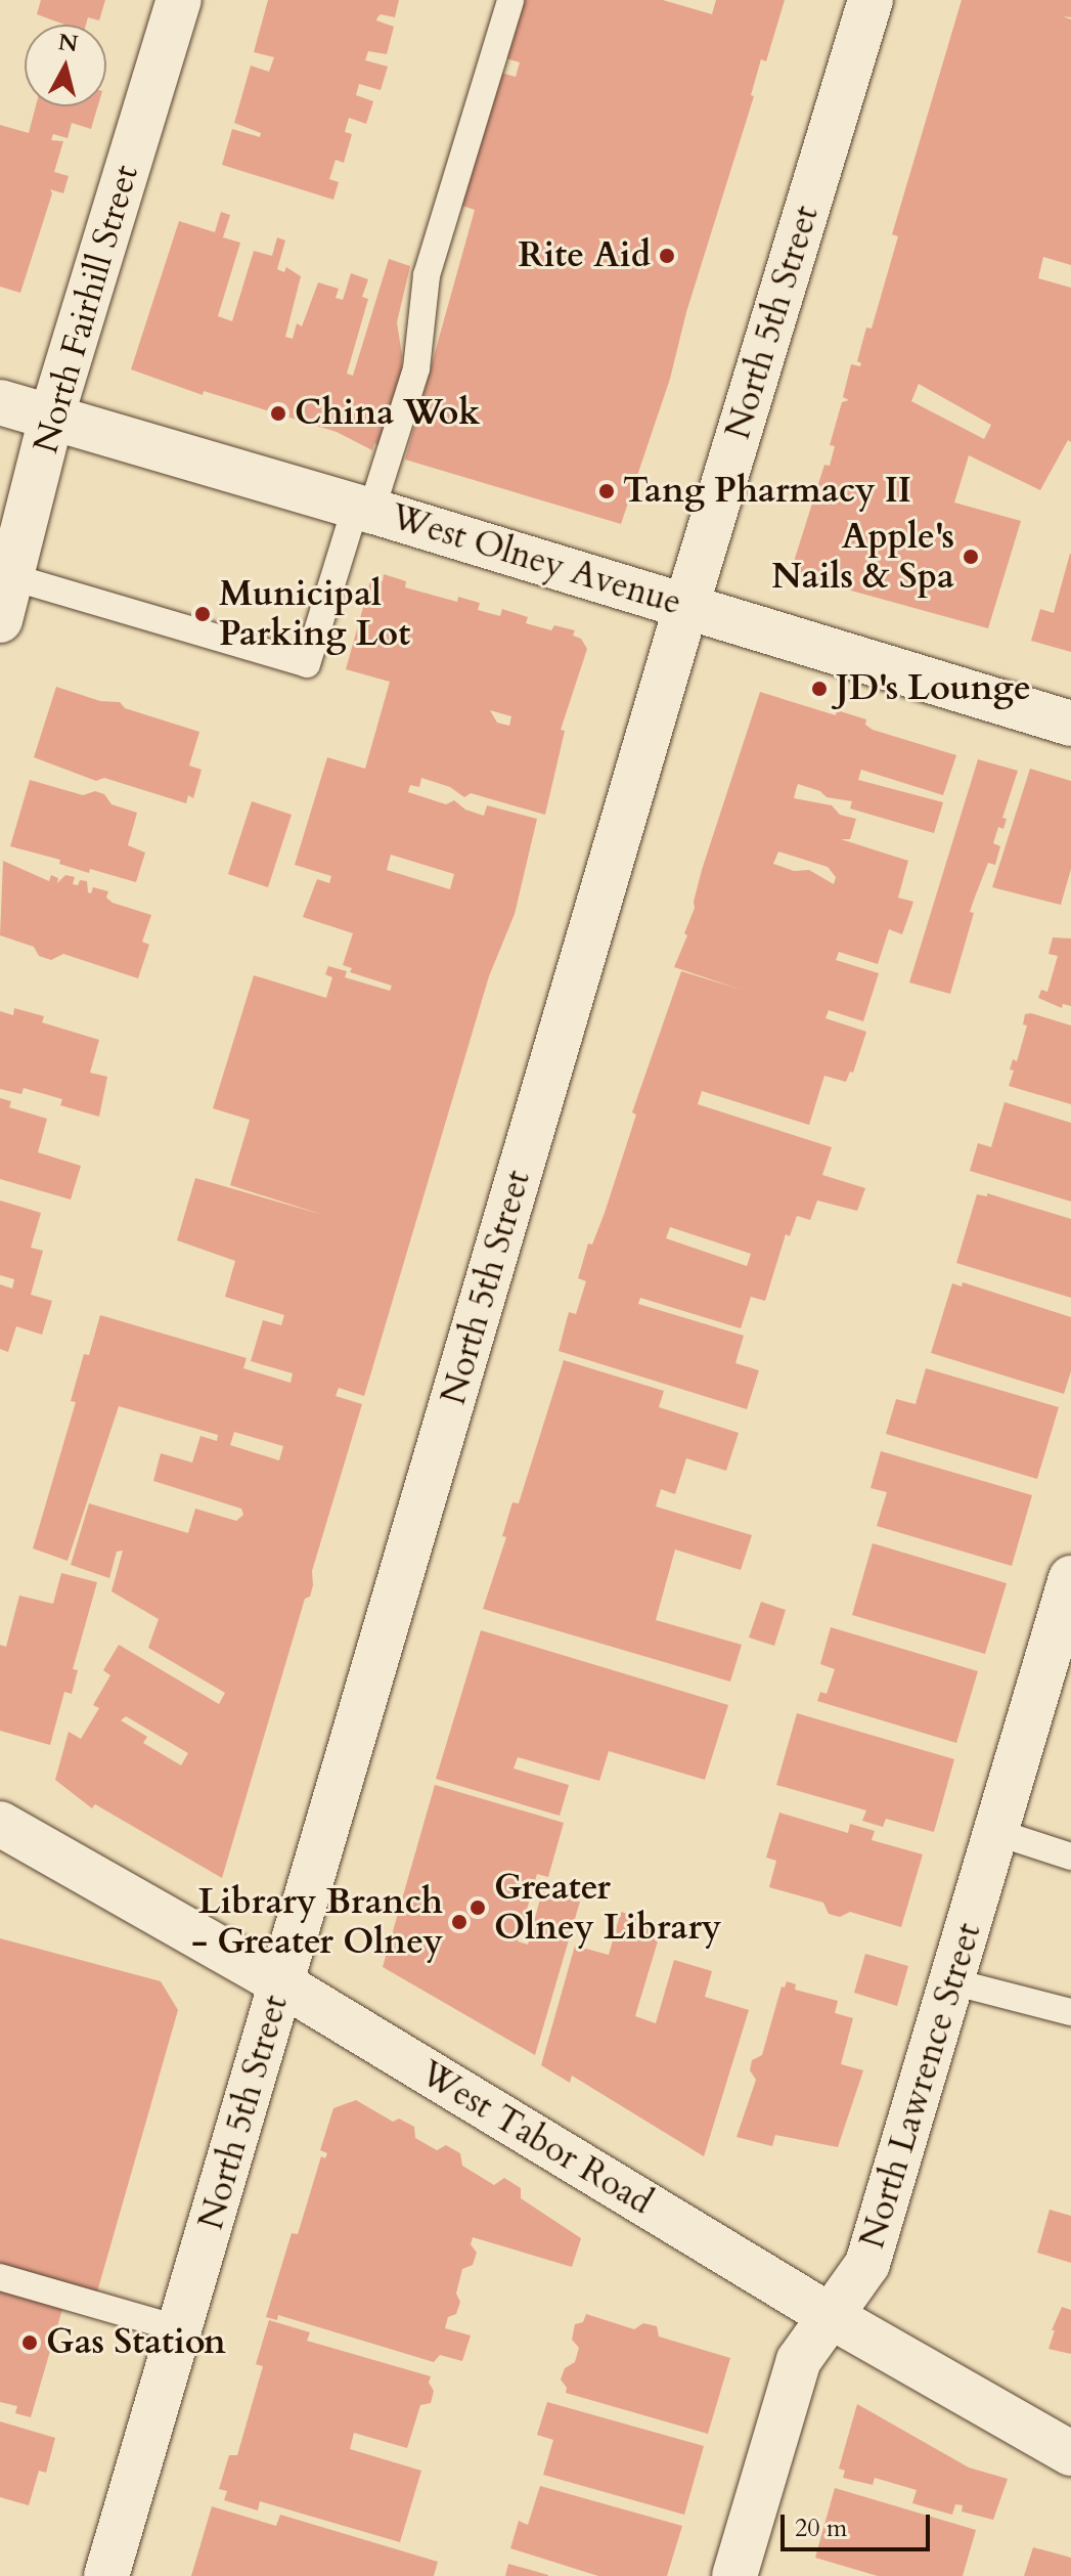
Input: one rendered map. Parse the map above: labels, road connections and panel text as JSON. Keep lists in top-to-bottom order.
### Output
{
  "streets": {
    "street": [
      "North Fairhill Street",
      "North 5th Street",
      "West Olney Avenue",
      "North Lawrence Street",
      "West Tabor Road"
    ]
  },
  "crossings": [
    ["North Fairhill Street", "West Olney Avenue"],
    ["North 5th Street", "West Olney Avenue"],
    ["North 5th Street", "West Tabor Road"],
    ["North Lawrence Street", "West Tabor Road"]
  ],
  "places": [
    "Rite Aid",
    "China Wok",
    "Tang Pharmacy II",
    "Apple's Nails & Spa",
    "Municipal Parking Lot",
    "JD's Lounge",
    "Greater Olney Library",
    "Library Branch - Greater Olney",
    "Gas Station"
  ],
  "scale_bar": "20 m",
  "north": "top"
}
